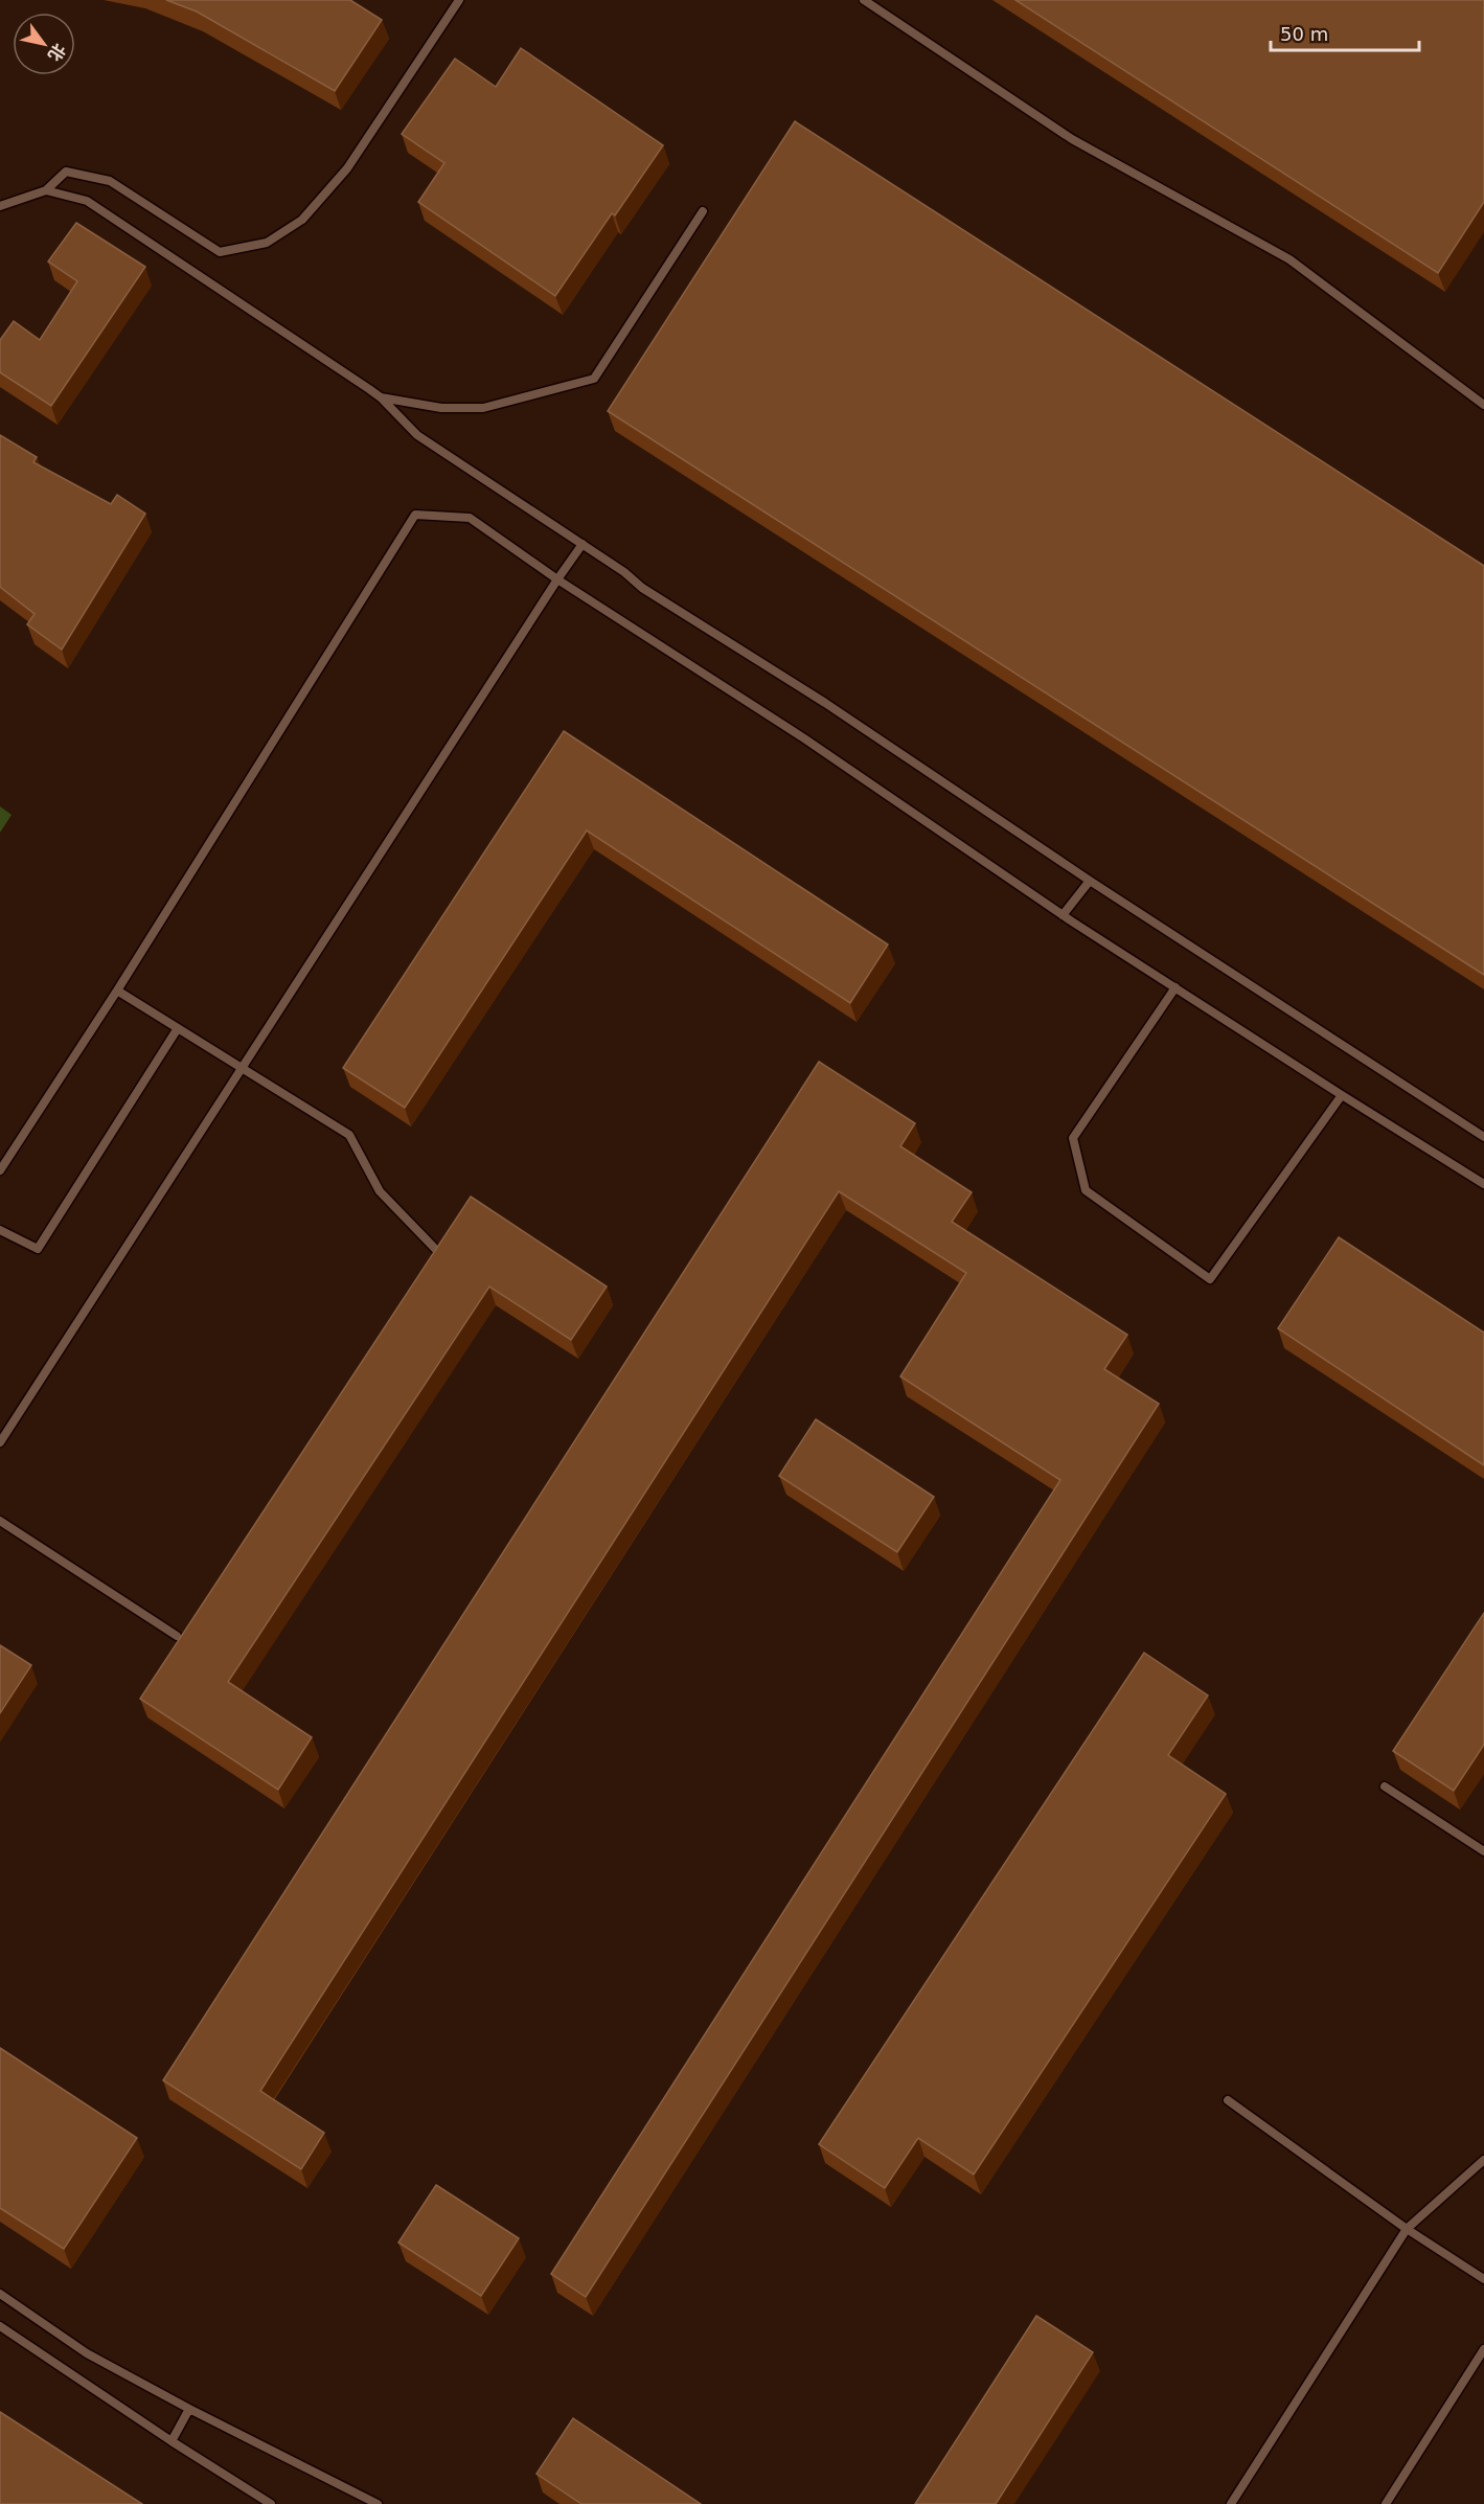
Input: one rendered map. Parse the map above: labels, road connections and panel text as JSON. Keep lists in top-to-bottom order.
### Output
{
  "scale_bar": "50 m",
  "north": "bottom right"
}
